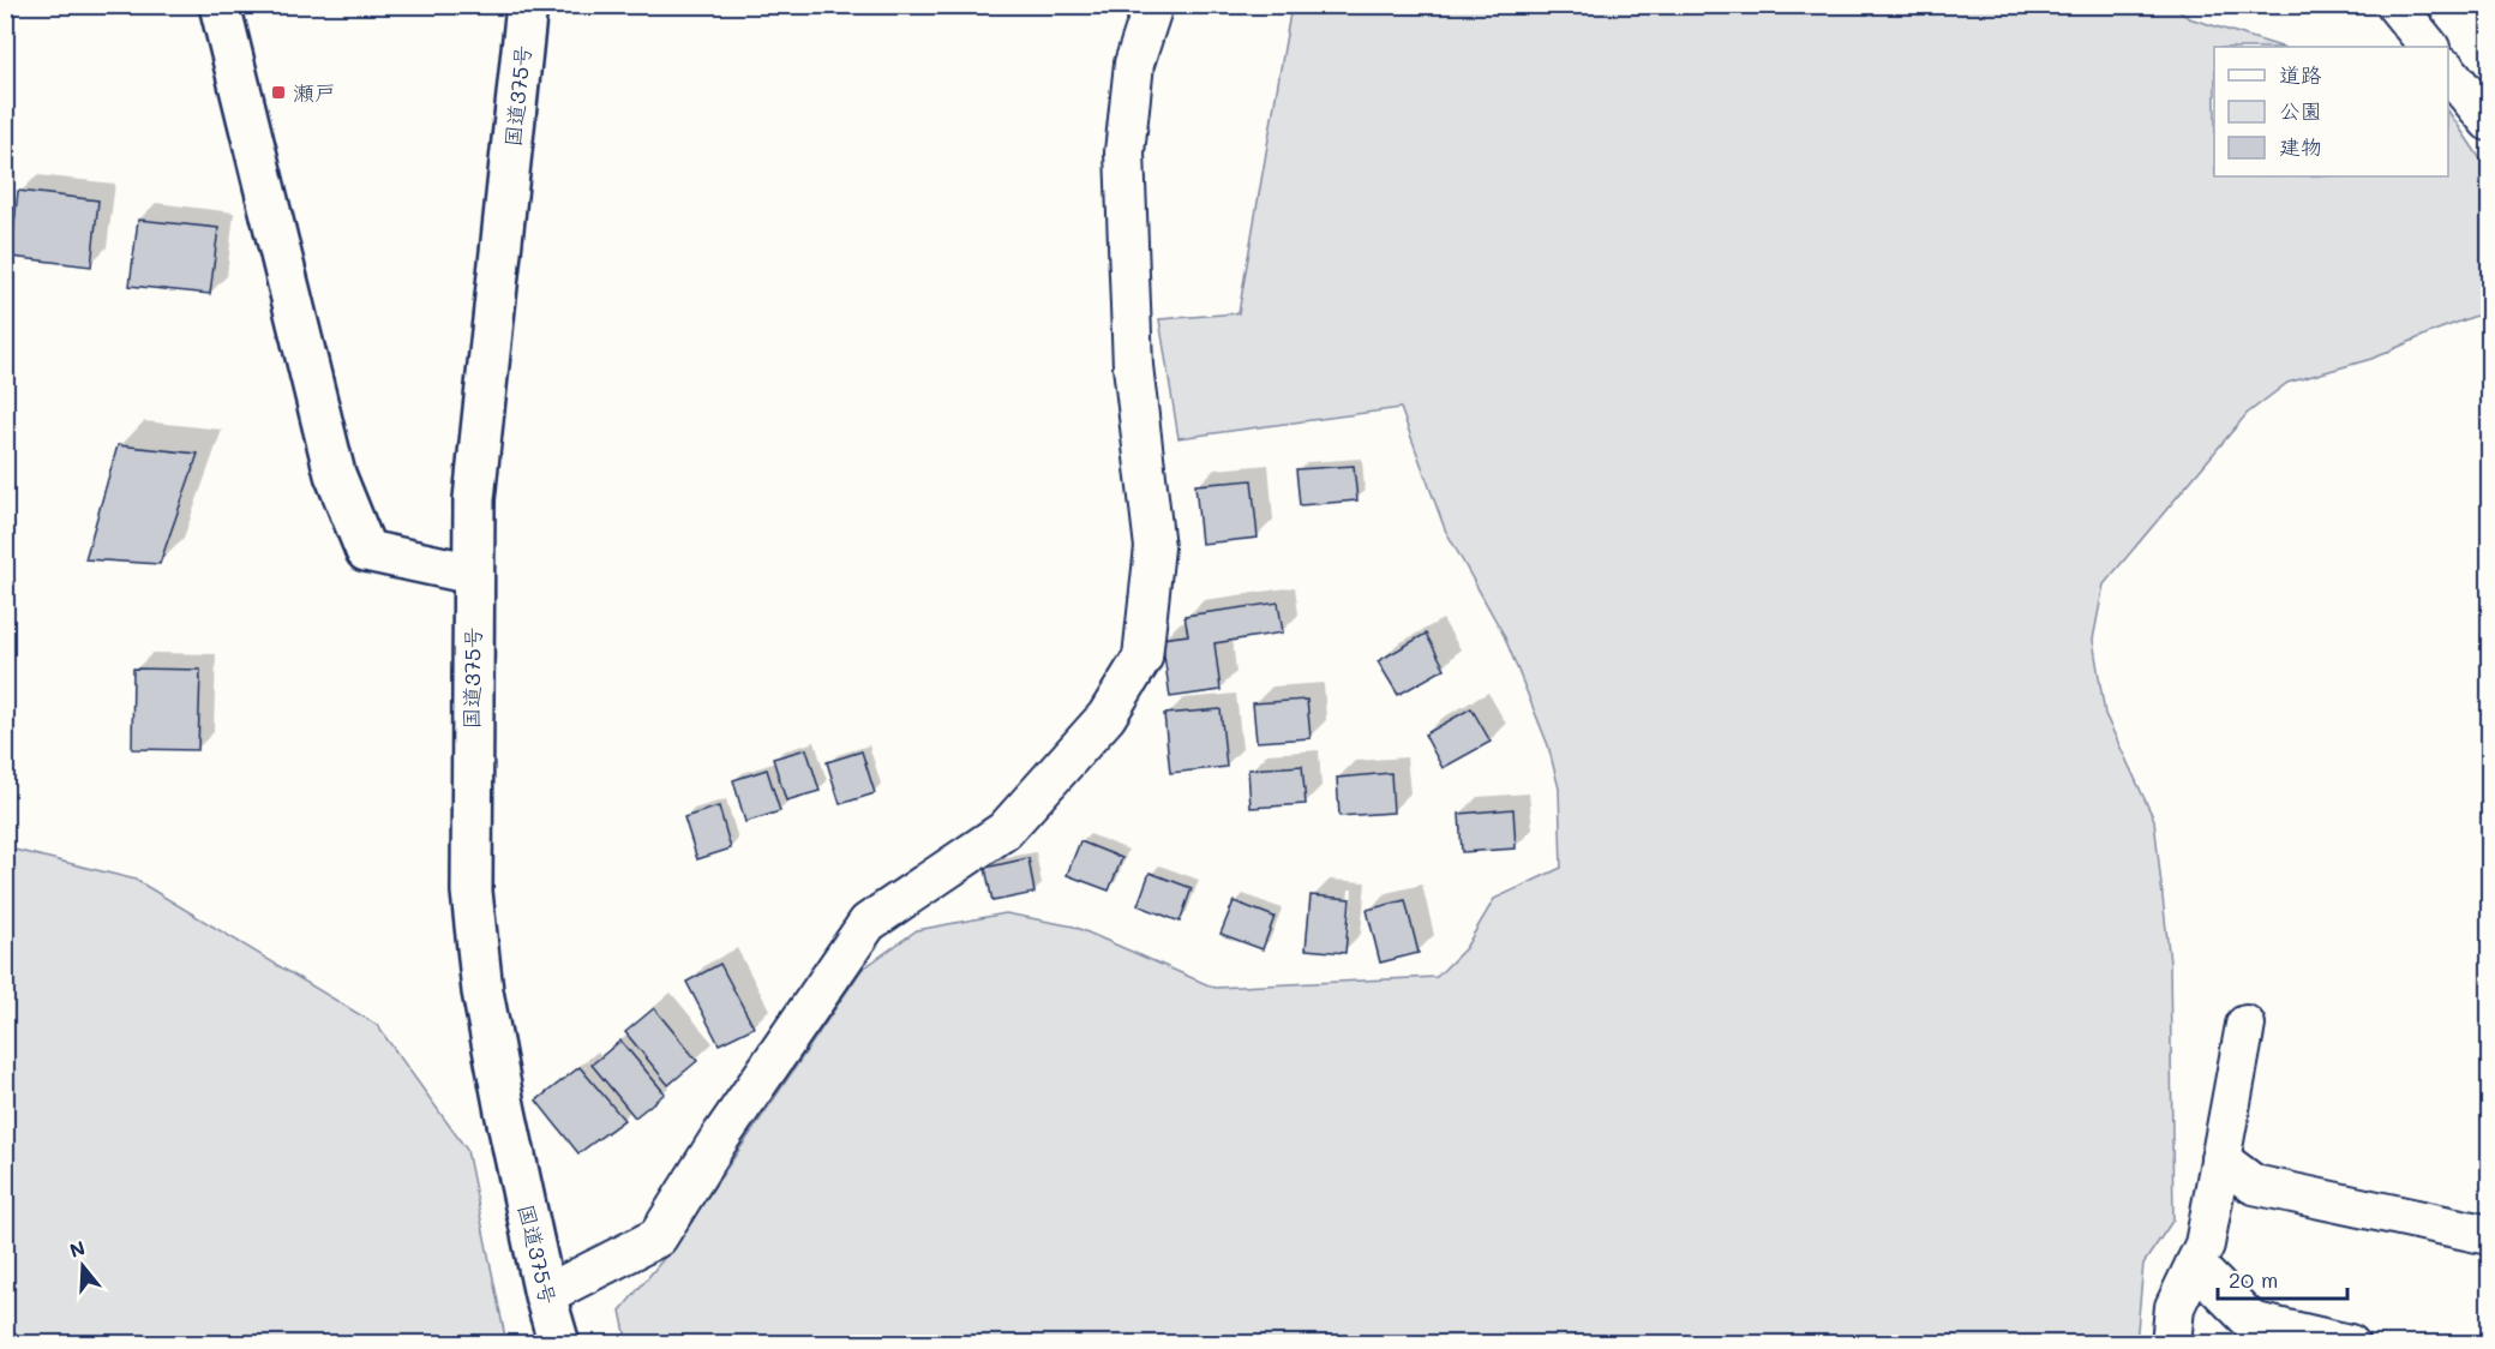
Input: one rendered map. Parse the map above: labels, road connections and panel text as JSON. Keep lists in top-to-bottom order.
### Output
{
  "streets": {
    "main road": ["国道375号"]
  },
  "places": {
    "transit": ["瀬戸"]
  },
  "legend": ["道路", "公園", "建物"],
  "scale_bar": "20 m",
  "north": "top"
}
